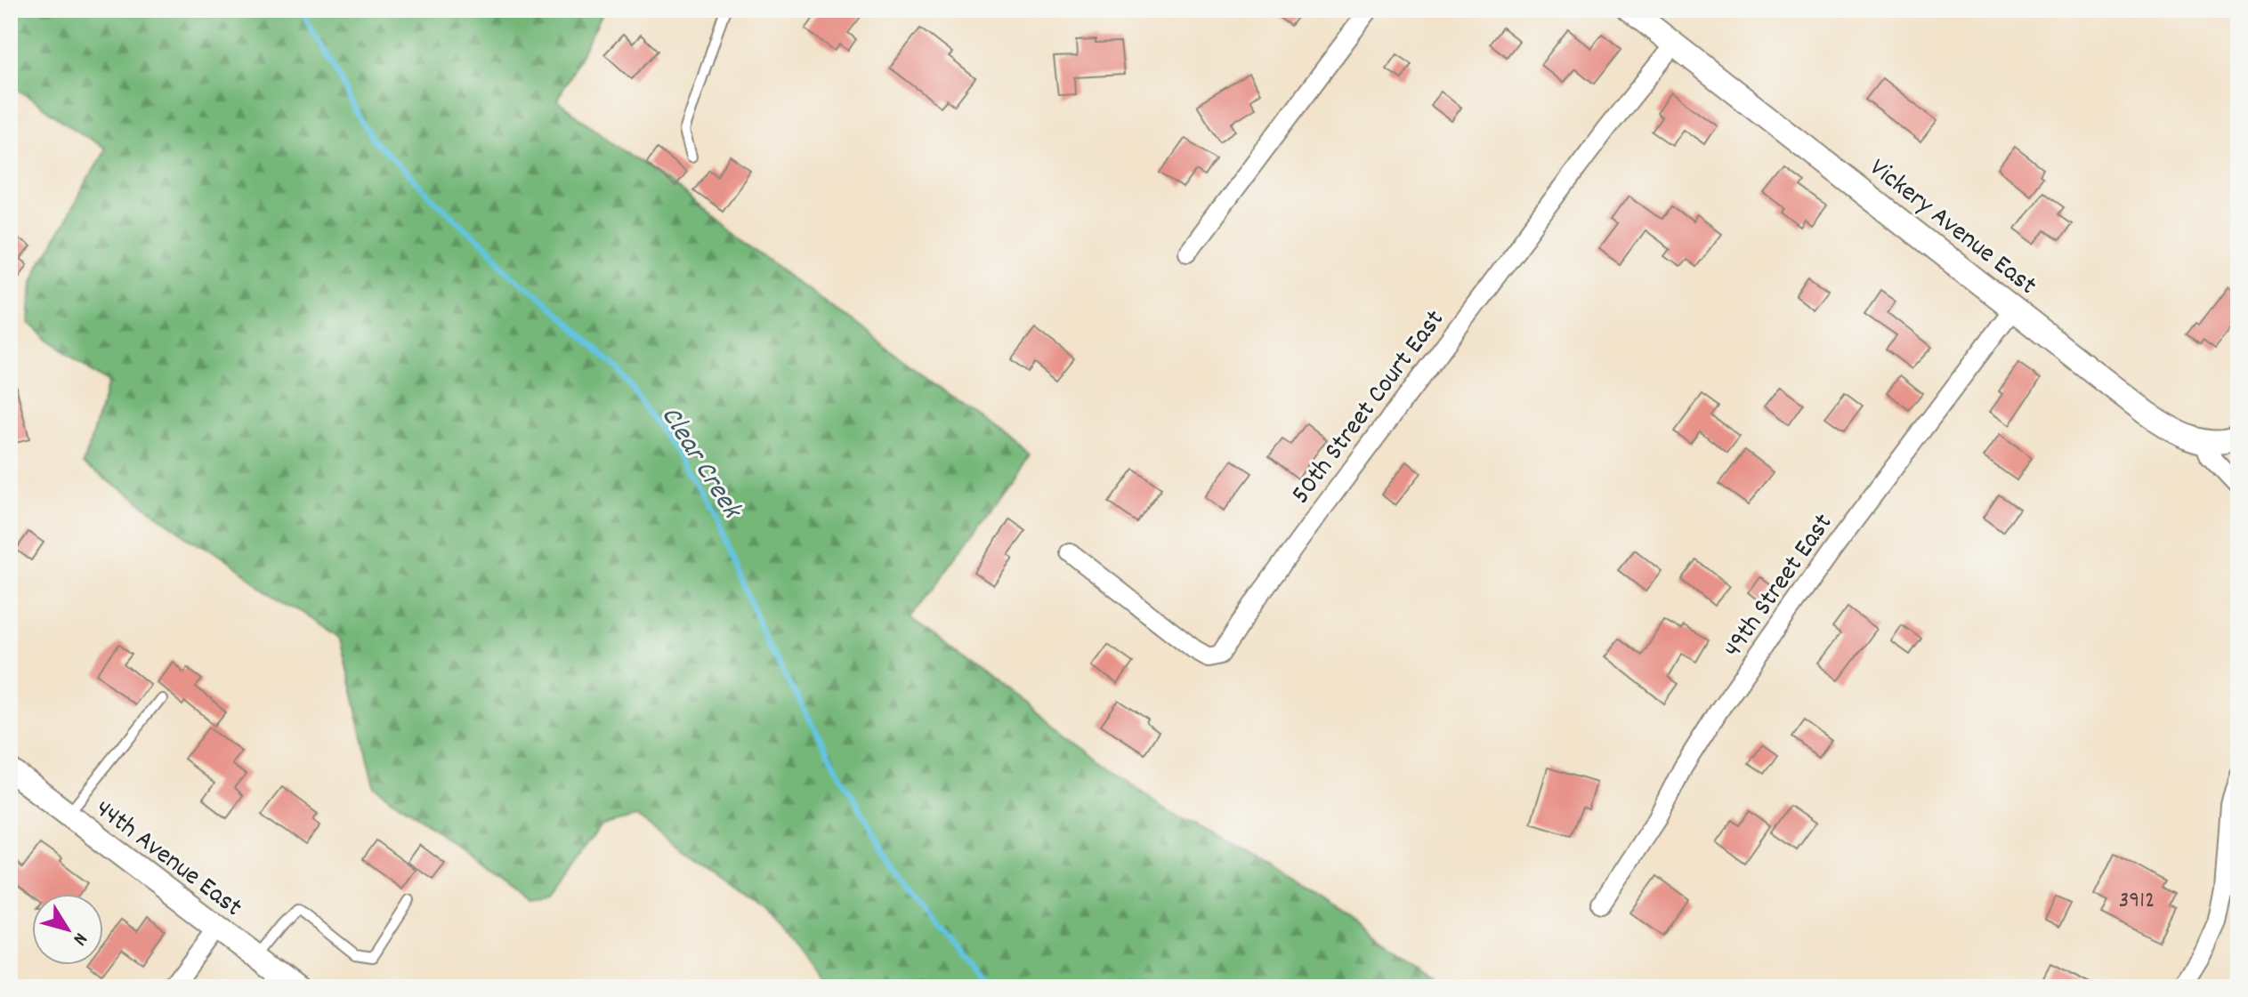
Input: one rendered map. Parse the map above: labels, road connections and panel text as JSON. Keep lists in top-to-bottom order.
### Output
{
  "streets": {
    "street": [
      "Vickery Avenue East",
      "50th Street Court East",
      "49th Street East",
      "44th Avenue East"
    ]
  },
  "crossings": [
    ["Vickery Avenue East", "50th Street Court East"],
    ["Vickery Avenue East", "49th Street East"]
  ],
  "water": ["Clear Creek"],
  "house_numbers": ["3912"],
  "north": "bottom right"
}
